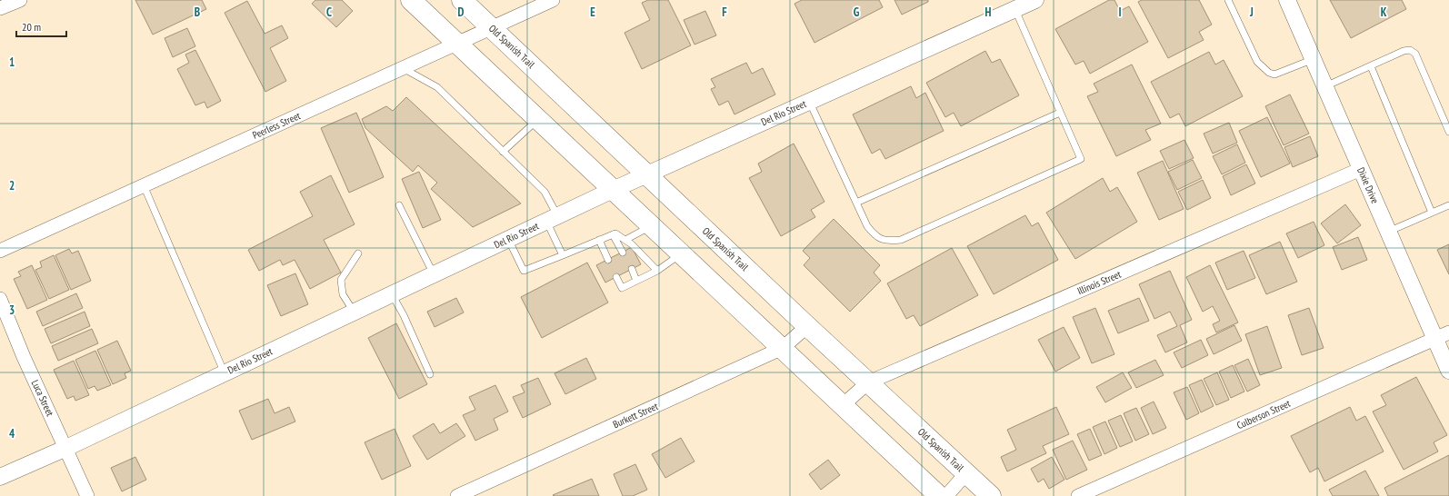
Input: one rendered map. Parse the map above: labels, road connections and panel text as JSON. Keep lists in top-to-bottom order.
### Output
{
  "streets": {
    "main road": ["Old Spanish Trail"],
    "street": [
      "Del Rio Street",
      "Peerless Street",
      "Dixie Drive",
      "Illinois Street",
      "Luca Street",
      "Culberson Street",
      "Burkett Street"
    ]
  },
  "crossings": [
    ["Old Spanish Trail", "Del Rio Street"],
    ["Old Spanish Trail", "Peerless Street"],
    ["Old Spanish Trail", "Illinois Street"],
    ["Old Spanish Trail", "Burkett Street"],
    ["Del Rio Street", "Luca Street"],
    ["Dixie Drive", "Illinois Street"],
    ["Dixie Drive", "Culberson Street"]
  ],
  "scale_bar": "20 m",
  "grid": {
    "columns": [
      "B",
      "C",
      "D",
      "E",
      "F",
      "G",
      "H",
      "I",
      "J",
      "K"
    ],
    "rows": [
      "1",
      "2",
      "3",
      "4"
    ]
  }
}
